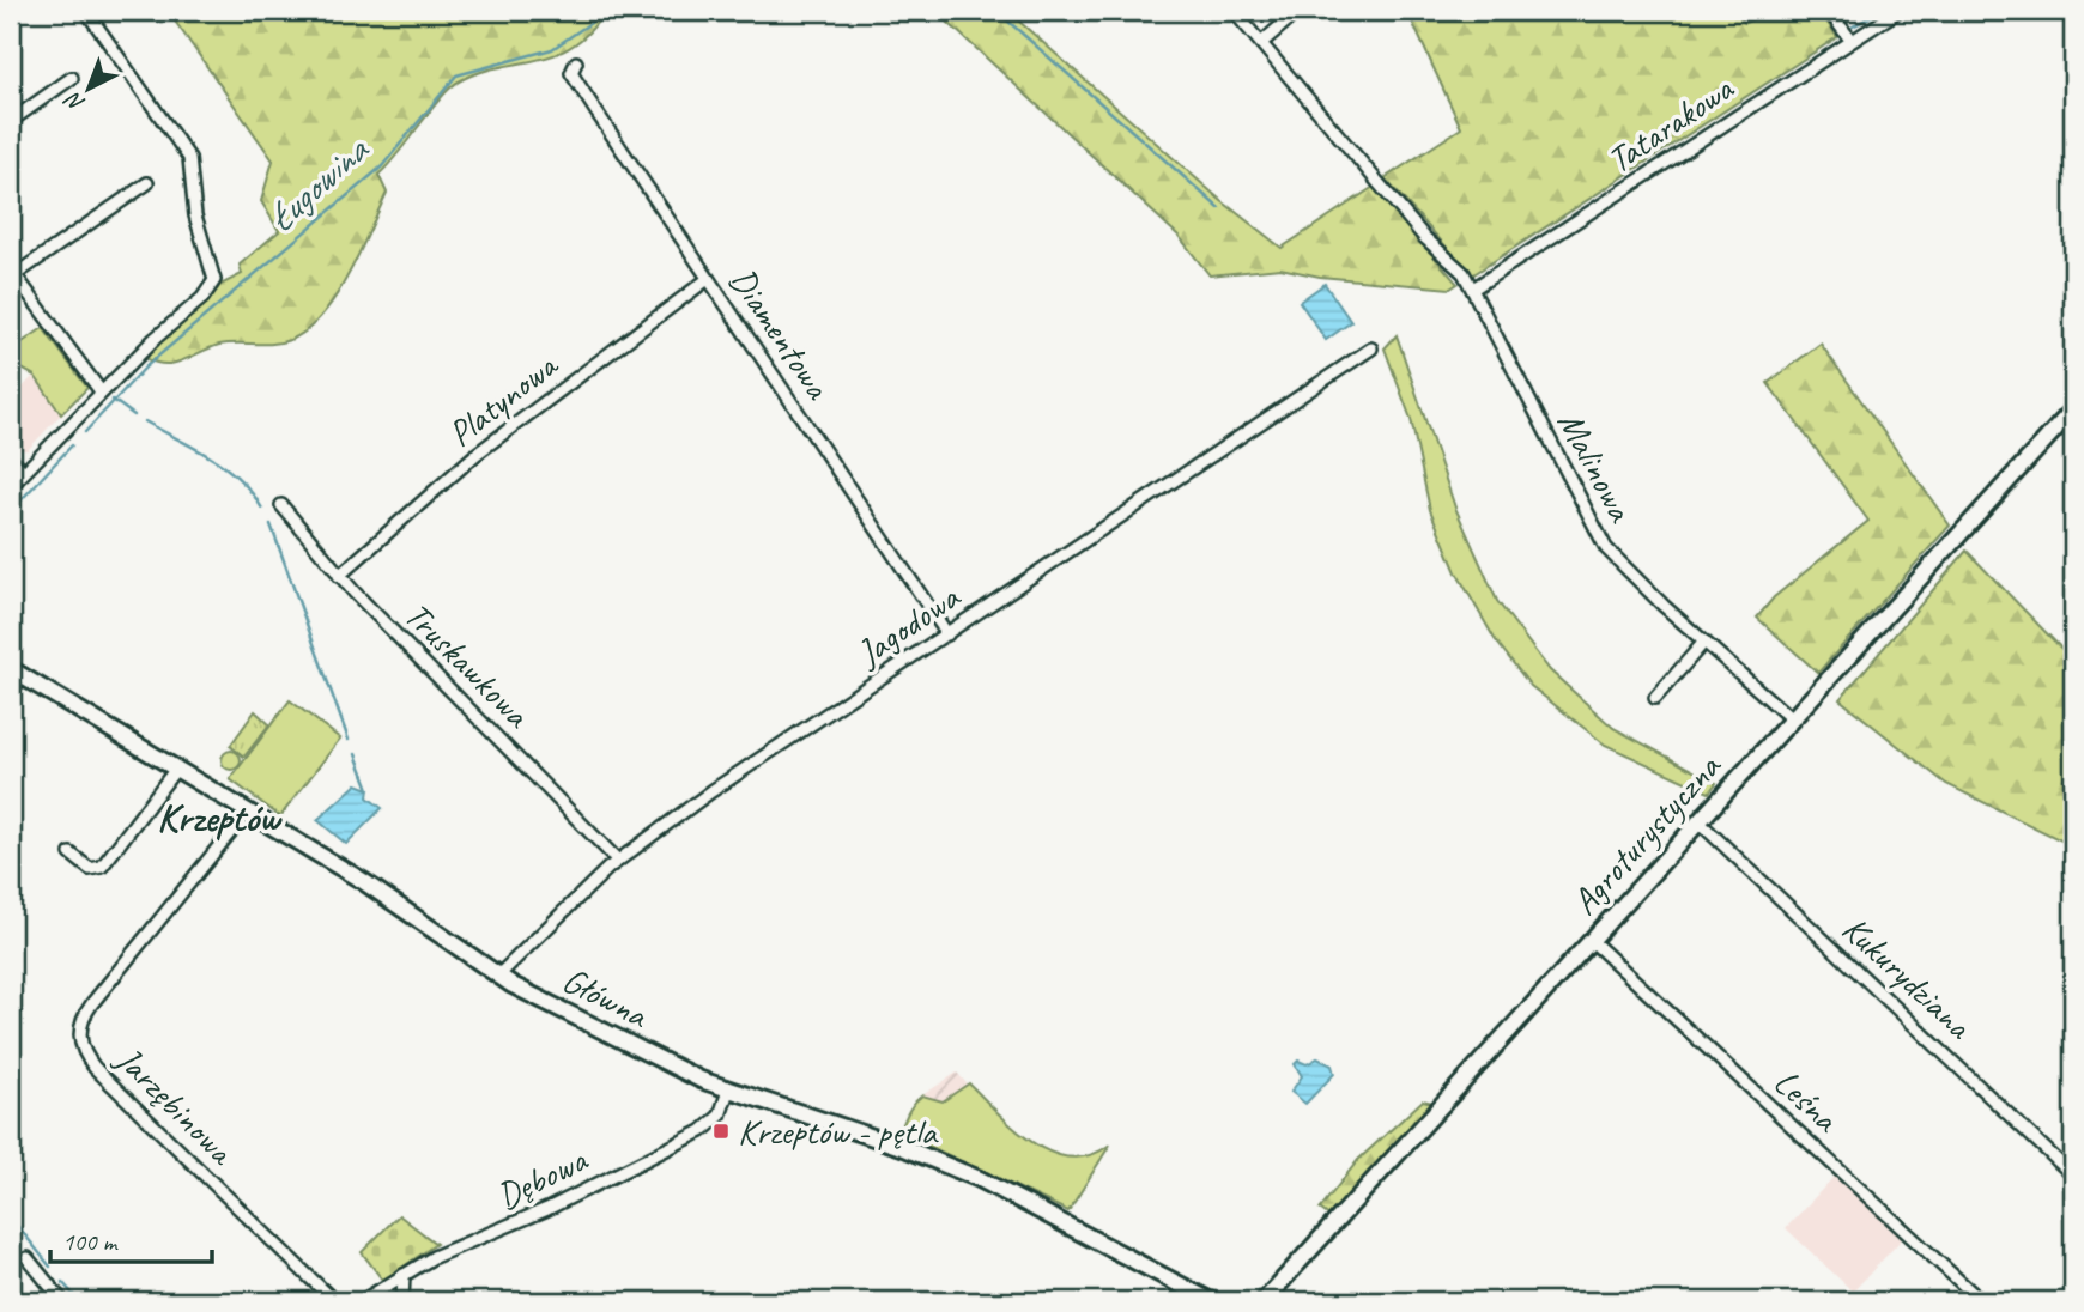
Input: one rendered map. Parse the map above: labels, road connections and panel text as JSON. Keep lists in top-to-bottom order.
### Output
{
  "streets": {
    "street": [
      "Tatarakowa",
      "Diamentowa",
      "Platynowa",
      "Malinowa",
      "Jagodowa",
      "Truskawkowa",
      "Agroturystyczna",
      "Kukurydziana",
      "Główna",
      "Leśna",
      "Jarzębinowa",
      "Dębowa"
    ]
  },
  "crossings": [
    ["Tatarakowa", "Malinowa"],
    ["Diamentowa", "Platynowa"],
    ["Diamentowa", "Jagodowa"],
    ["Platynowa", "Truskawkowa"],
    ["Malinowa", "Agroturystyczna"],
    ["Jagodowa", "Truskawkowa"],
    ["Jagodowa", "Główna"],
    ["Agroturystyczna", "Kukurydziana"],
    ["Agroturystyczna", "Leśna"],
    ["Główna", "Jarzębinowa"],
    ["Główna", "Dębowa"]
  ],
  "districts": ["Krzeptów"],
  "water": ["Ługowina"],
  "places": {
    "transit": ["Krzeptów - pętla"]
  },
  "scale_bar": "100 m",
  "north": "bottom left"
}
